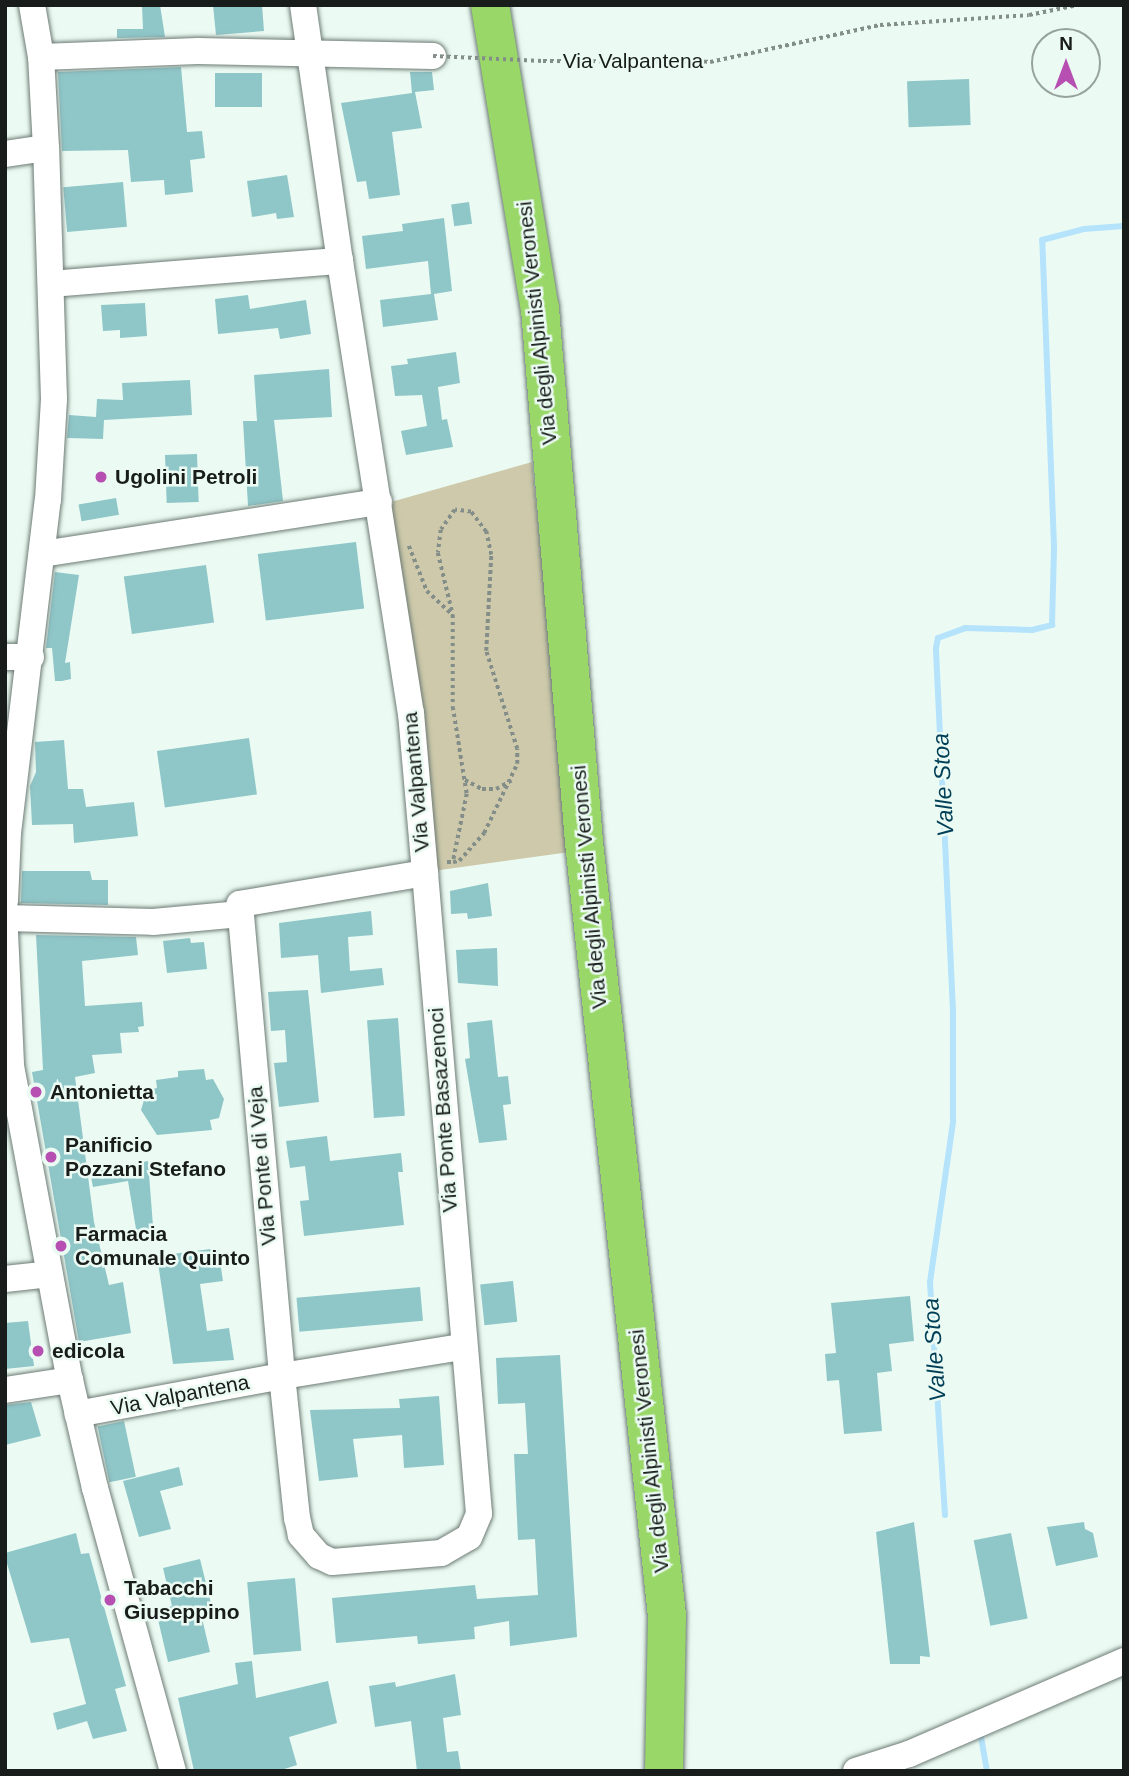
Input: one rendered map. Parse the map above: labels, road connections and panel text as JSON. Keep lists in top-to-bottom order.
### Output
{
  "streets": {
    "highway": ["Via degli Alpinisti Veronesi"],
    "street": ["Via Valpantena", "Via Ponte Basazenoci", "Via Ponte di Veja"]
  },
  "crossings": [
    ["Via Valpantena", "Via Ponte Basazenoci"],
    ["Via Valpantena", "Via Ponte di Veja"],
    ["Via Ponte Basazenoci", "Via Ponte di Veja"]
  ],
  "water": ["Valle Stoa"],
  "places": [
    "Ugolini Petroli",
    "Antonietta",
    "Panificio Pozzani Stefano",
    "Farmacia Comunale Quinto",
    "edicola",
    "Tabacchi Giuseppino"
  ],
  "north": "top"
}
